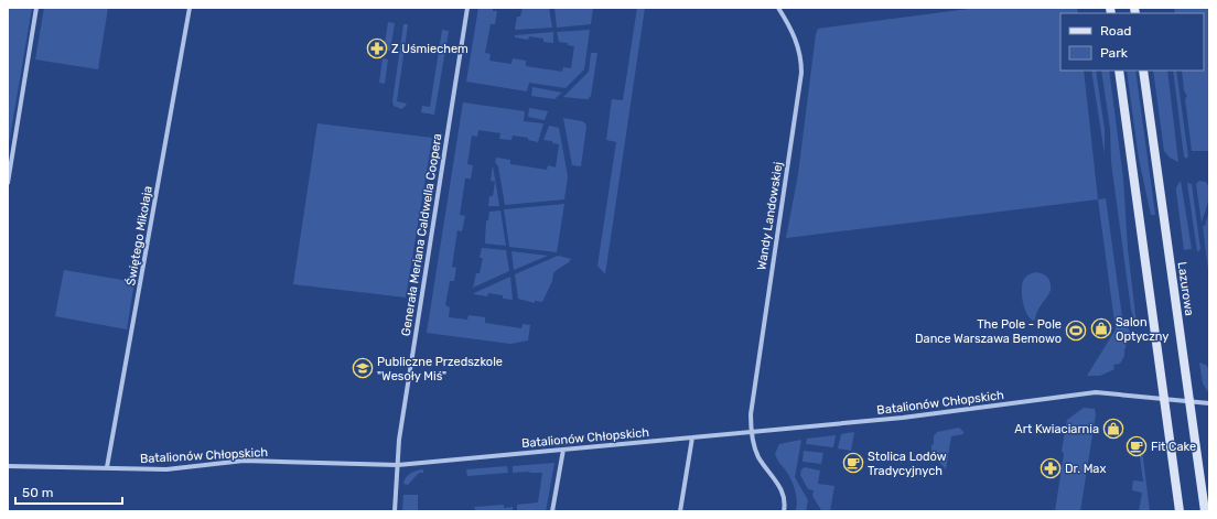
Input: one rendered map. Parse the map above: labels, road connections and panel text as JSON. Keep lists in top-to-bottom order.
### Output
{
  "streets": {
    "main road": ["Lazurowa"],
    "street": [
      "Wandy Landowskiej",
      "Generała Meriana Caldwella Coopera",
      "Świętego Mikołaja",
      "Batalionów Chłopskich"
    ]
  },
  "crossings": [
    ["Wandy Landowskiej", "Batalionów Chłopskich"],
    ["Generała Meriana Caldwella Coopera", "Batalionów Chłopskich"],
    ["Świętego Mikołaja", "Batalionów Chłopskich"],
    ["Lazurowa", "Batalionów Chłopskich"]
  ],
  "places": {
    "pharmacy": ["Z Uśmiechem", "Dr. Max"],
    "shop": ["Salon Optyczny", "Art Kwiaciarnia"],
    "sports": ["The Pole - Pole Dance Warszawa Bemowo"],
    "school or university": ["Publiczne Przedszkole \"Wesoły Miś\""],
    "cafe": ["Fit Cake", "Stolica Lodów Tradycyjnych"]
  },
  "legend": ["Road", "Park"],
  "scale_bar": "50 m"
}
